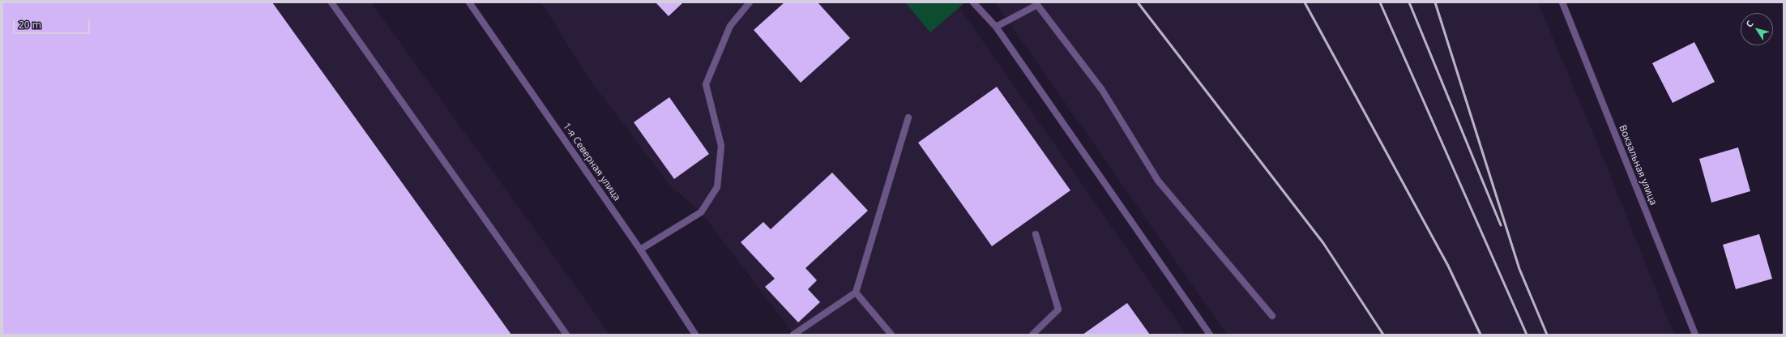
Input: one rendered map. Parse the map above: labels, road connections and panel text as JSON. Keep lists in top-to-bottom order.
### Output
{
  "streets": {
    "street": ["1-я Северная улица", "Вокзальная улица"]
  },
  "scale_bar": "20 m",
  "north": "top left"
}
